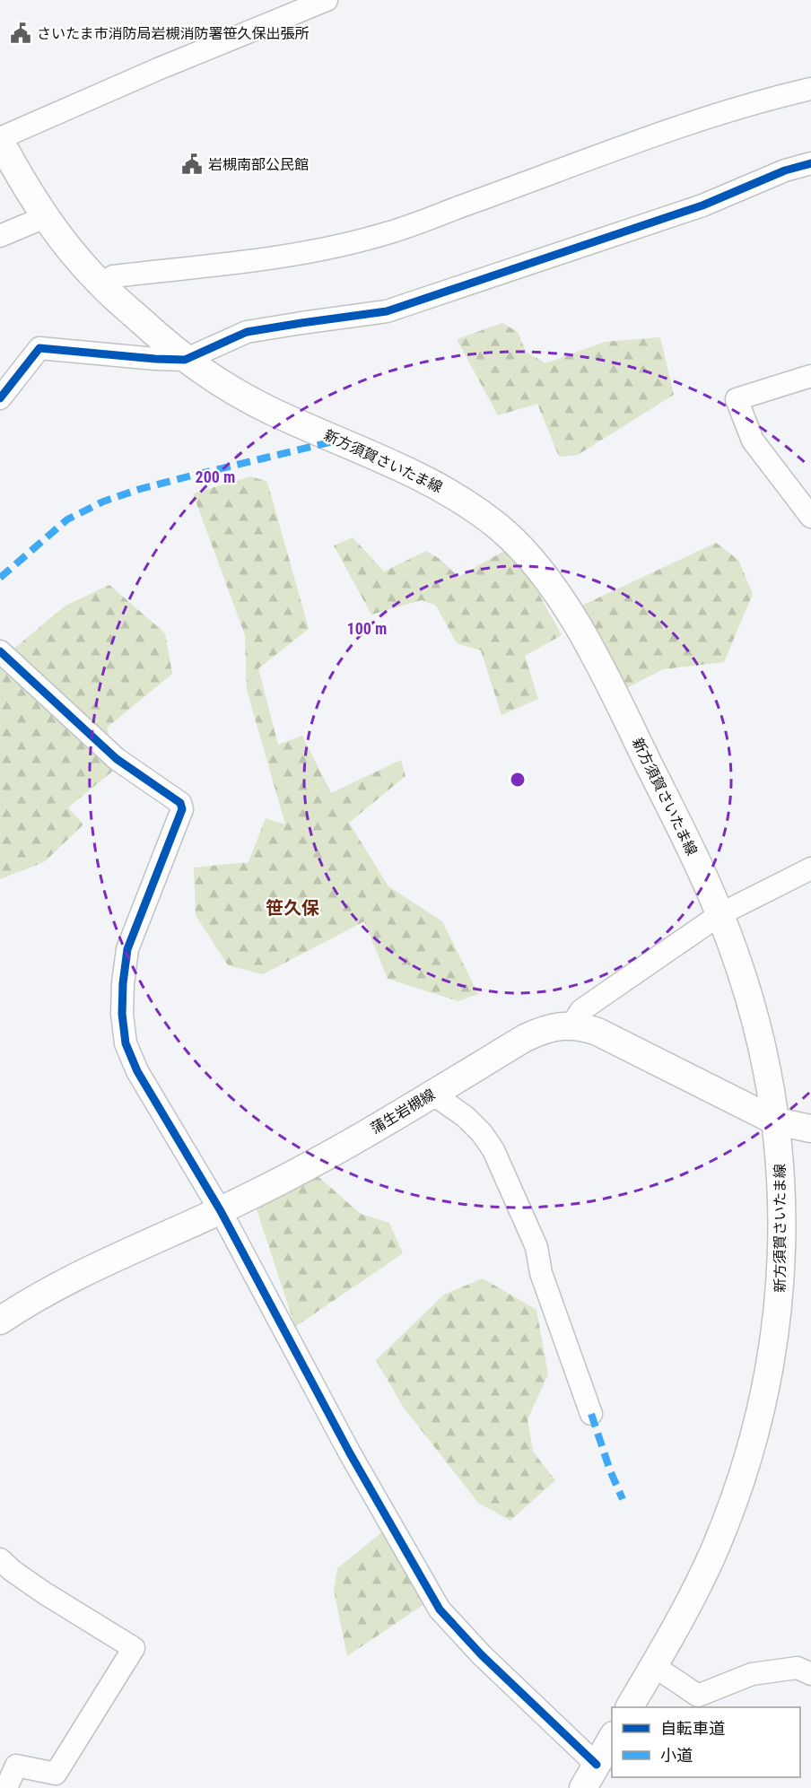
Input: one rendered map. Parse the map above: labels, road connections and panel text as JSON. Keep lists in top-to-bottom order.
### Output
{
  "streets": {
    "main road": ["新方須賀さいたま線", "蒲生岩槻線"]
  },
  "crossings": [
    ["新方須賀さいたま線", "蒲生岩槻線"]
  ],
  "districts": ["笹久保"],
  "places": {
    "public building": ["さいたま市消防局岩槻消防署笹久保出張所", "岩槻南部公民館"]
  },
  "legend": ["自転車道", "小道"],
  "rings": ["200 m", "100 m"]
}
